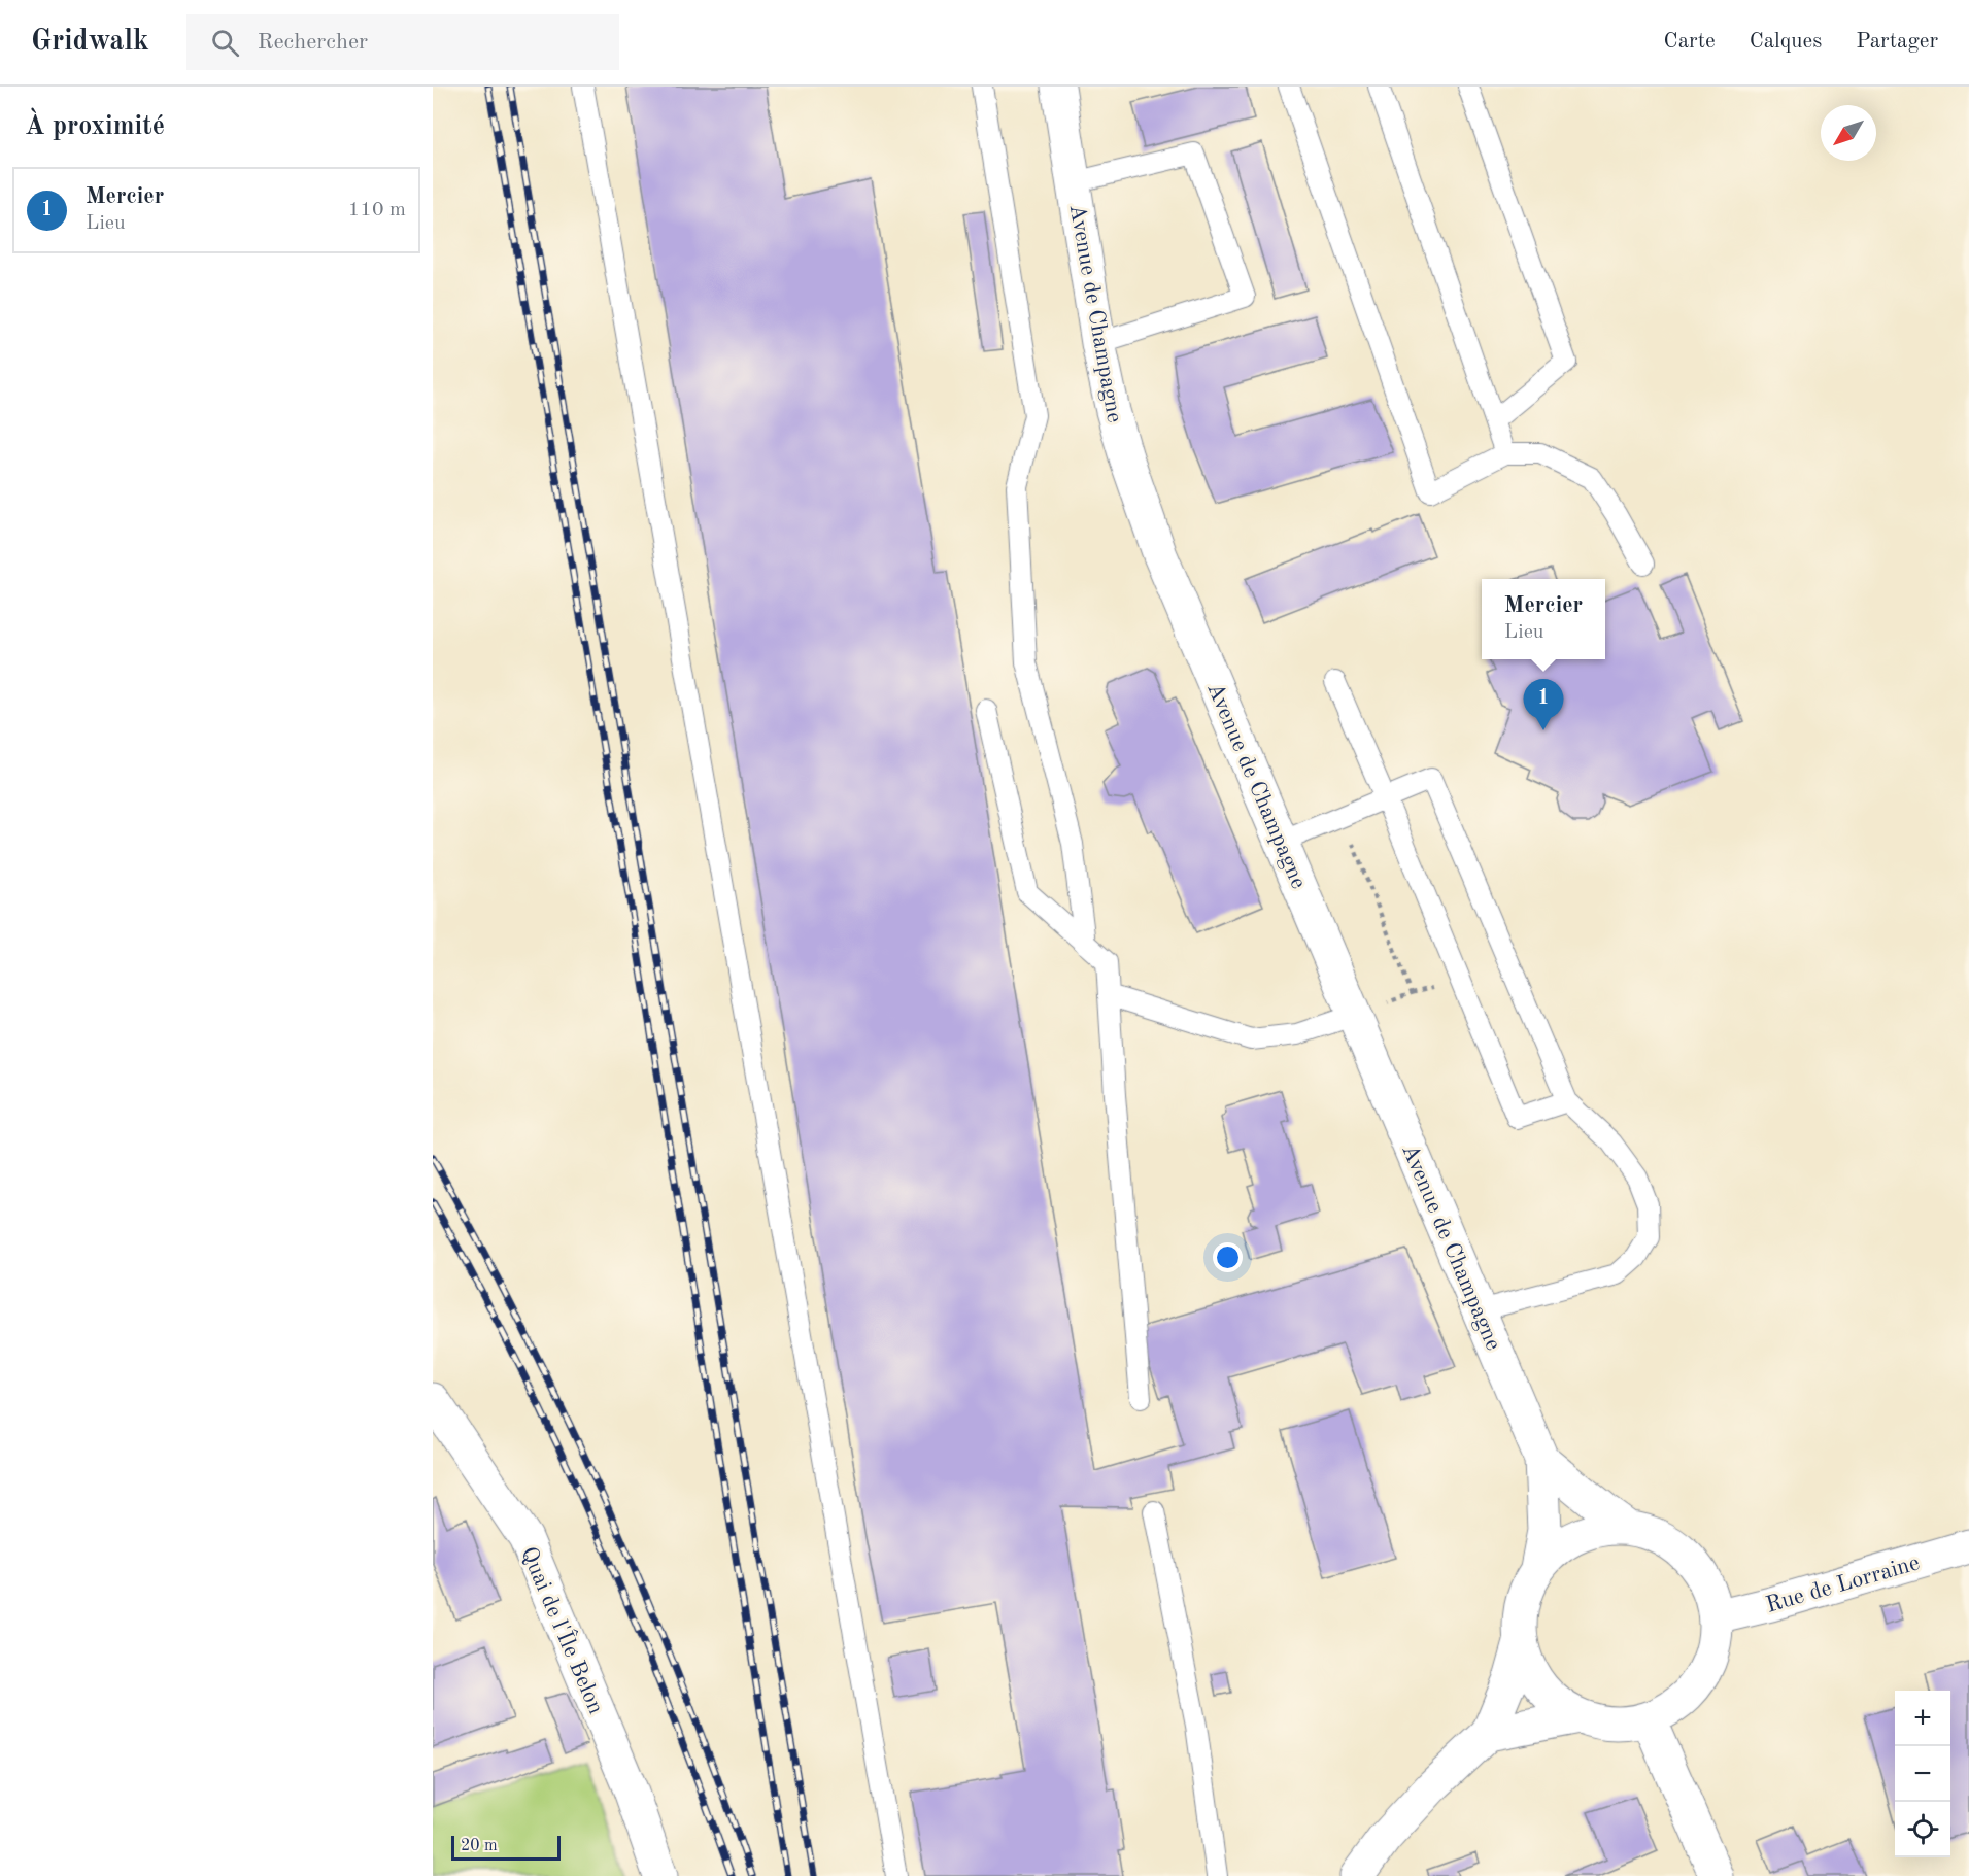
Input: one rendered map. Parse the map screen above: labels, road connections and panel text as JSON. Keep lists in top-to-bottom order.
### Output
{
  "streets": {
    "main road": ["Avenue de Champagne", "Rue de Lorraine", "Quai de l'Île Belon"]
  },
  "crossings": [
    ["Avenue de Champagne", "Rue de Lorraine"]
  ],
  "scale_bar": "20 m",
  "north": "bottom left",
  "page": {
    "header": "Gridwalk",
    "search": "Rechercher",
    "nav": ["Carte", "Calques", "Partager"],
    "heading": "À proximité",
    "list": [
      {
        "mark": "1",
        "name": "Mercier",
        "note": "Lieu",
        "value": "110 m"
      }
    ],
    "popup": ["Mercier", "Lieu"],
    "pins": "1",
    "map_buttons": ["+", "−"],
    "scale": "20 m"
  }
}
